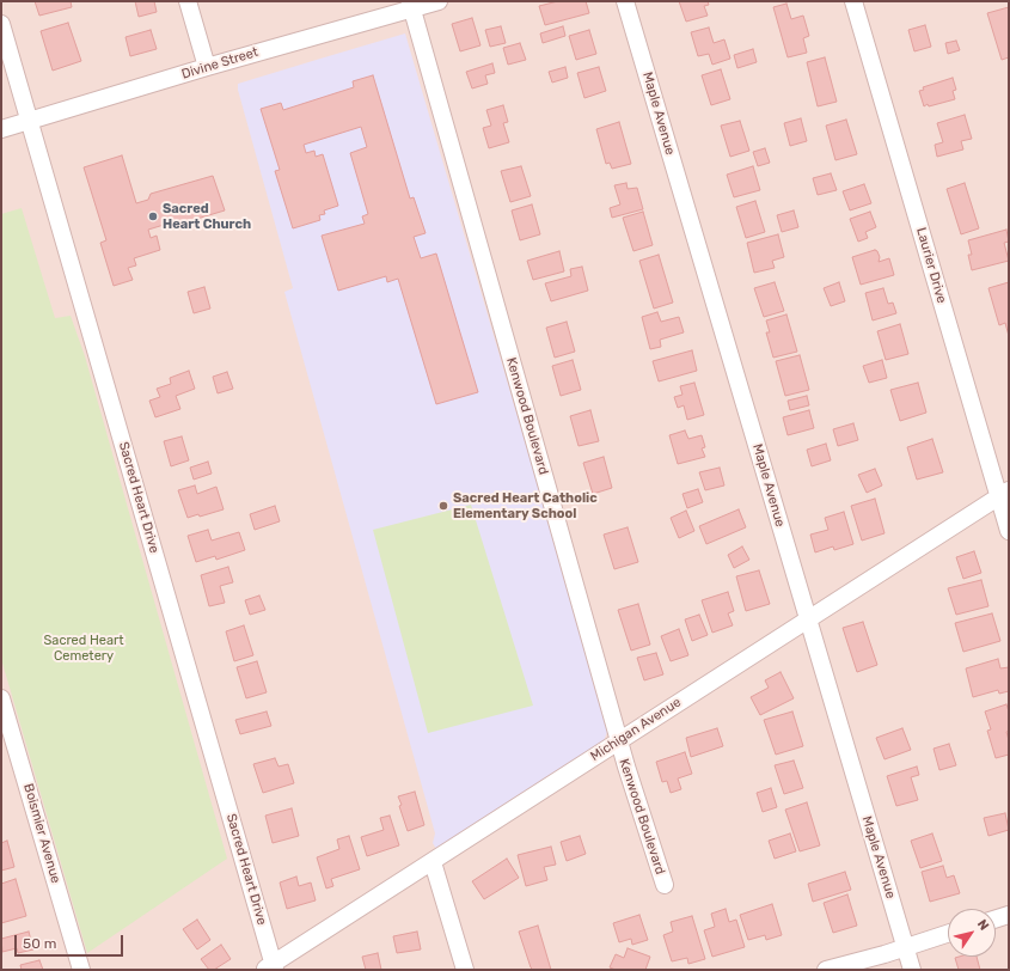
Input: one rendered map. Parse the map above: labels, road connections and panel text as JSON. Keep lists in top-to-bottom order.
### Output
{
  "streets": {
    "street": [
      "Divine Street",
      "Maple Avenue",
      "Laurier Drive",
      "Kenwood Boulevard",
      "Sacred Heart Drive",
      "Michigan Avenue",
      "Boismier Avenue"
    ]
  },
  "crossings": [
    ["Divine Street", "Kenwood Boulevard"],
    ["Divine Street", "Sacred Heart Drive"],
    ["Maple Avenue", "Michigan Avenue"],
    ["Laurier Drive", "Michigan Avenue"],
    ["Kenwood Boulevard", "Michigan Avenue"],
    ["Sacred Heart Drive", "Michigan Avenue"]
  ],
  "parks": ["Sacred Heart Cemetery"],
  "places": ["Sacred Heart Church", "Sacred Heart Catholic Elementary School"],
  "scale_bar": "50 m",
  "north": "top right"
}
